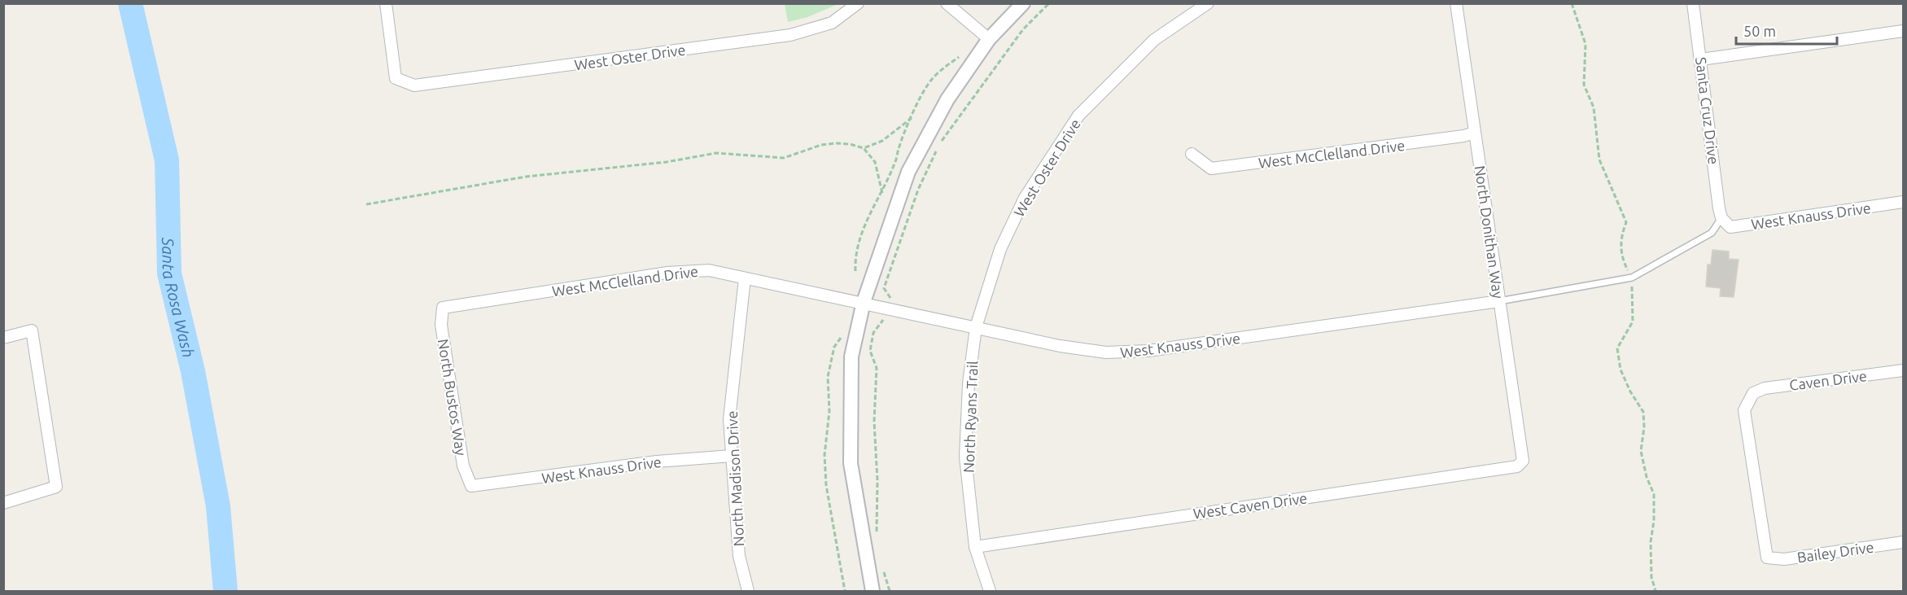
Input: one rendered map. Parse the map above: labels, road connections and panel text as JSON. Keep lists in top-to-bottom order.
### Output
{
  "streets": {
    "street": [
      "West Oster Drive",
      "Santa Cruz Drive",
      "West McClelland Drive",
      "West Knauss Drive",
      "North Donithan Way",
      "Caven Drive",
      "North Bustos Way",
      "North Ryans Trail",
      "North Madison Drive",
      "West Caven Drive",
      "Bailey Drive"
    ]
  },
  "crossings": [
    ["West Oster Drive", "West Knauss Drive"],
    ["West Oster Drive", "North Ryans Trail"],
    ["Santa Cruz Drive", "West Knauss Drive"],
    ["West McClelland Drive", "West Knauss Drive"],
    ["West McClelland Drive", "North Donithan Way"],
    ["West McClelland Drive", "North Bustos Way"],
    ["West McClelland Drive", "North Madison Drive"],
    ["West Knauss Drive", "North Donithan Way"],
    ["West Knauss Drive", "North Bustos Way"],
    ["West Knauss Drive", "North Ryans Trail"],
    ["West Knauss Drive", "North Madison Drive"],
    ["North Donithan Way", "West Caven Drive"],
    ["Caven Drive", "Bailey Drive"],
    ["North Ryans Trail", "West Caven Drive"]
  ],
  "water": ["Santa Rosa Wash"],
  "scale_bar": "50 m"
}
